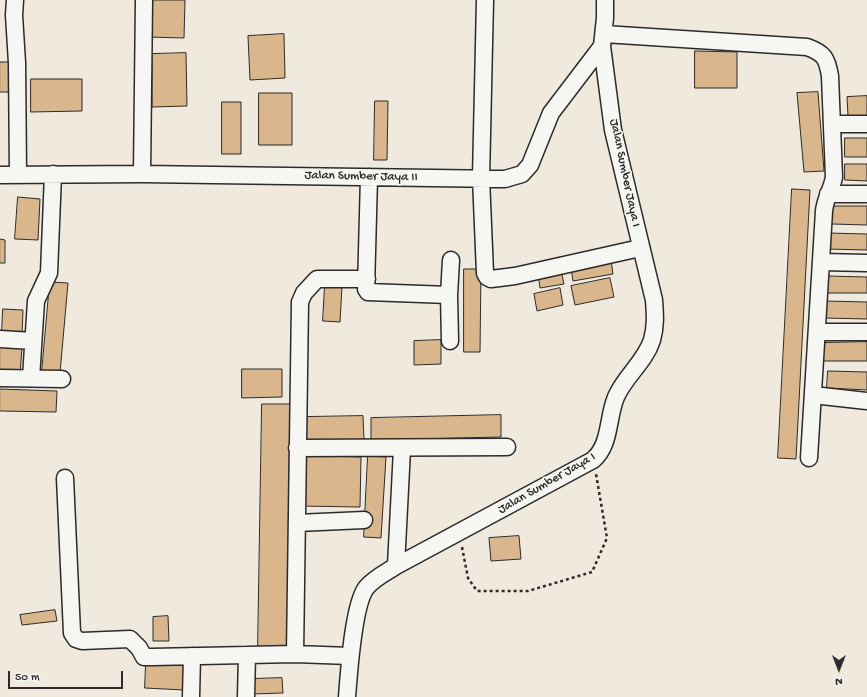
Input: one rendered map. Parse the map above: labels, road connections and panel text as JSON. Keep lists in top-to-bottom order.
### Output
{
  "streets": {
    "street": ["Jalan Sumber Jaya I", "Jalan Sumber Jaya II"]
  },
  "crossings": [
    ["Jalan Sumber Jaya I", "Jalan Sumber Jaya II"]
  ],
  "scale_bar": "50 m",
  "north": "bottom"
}
